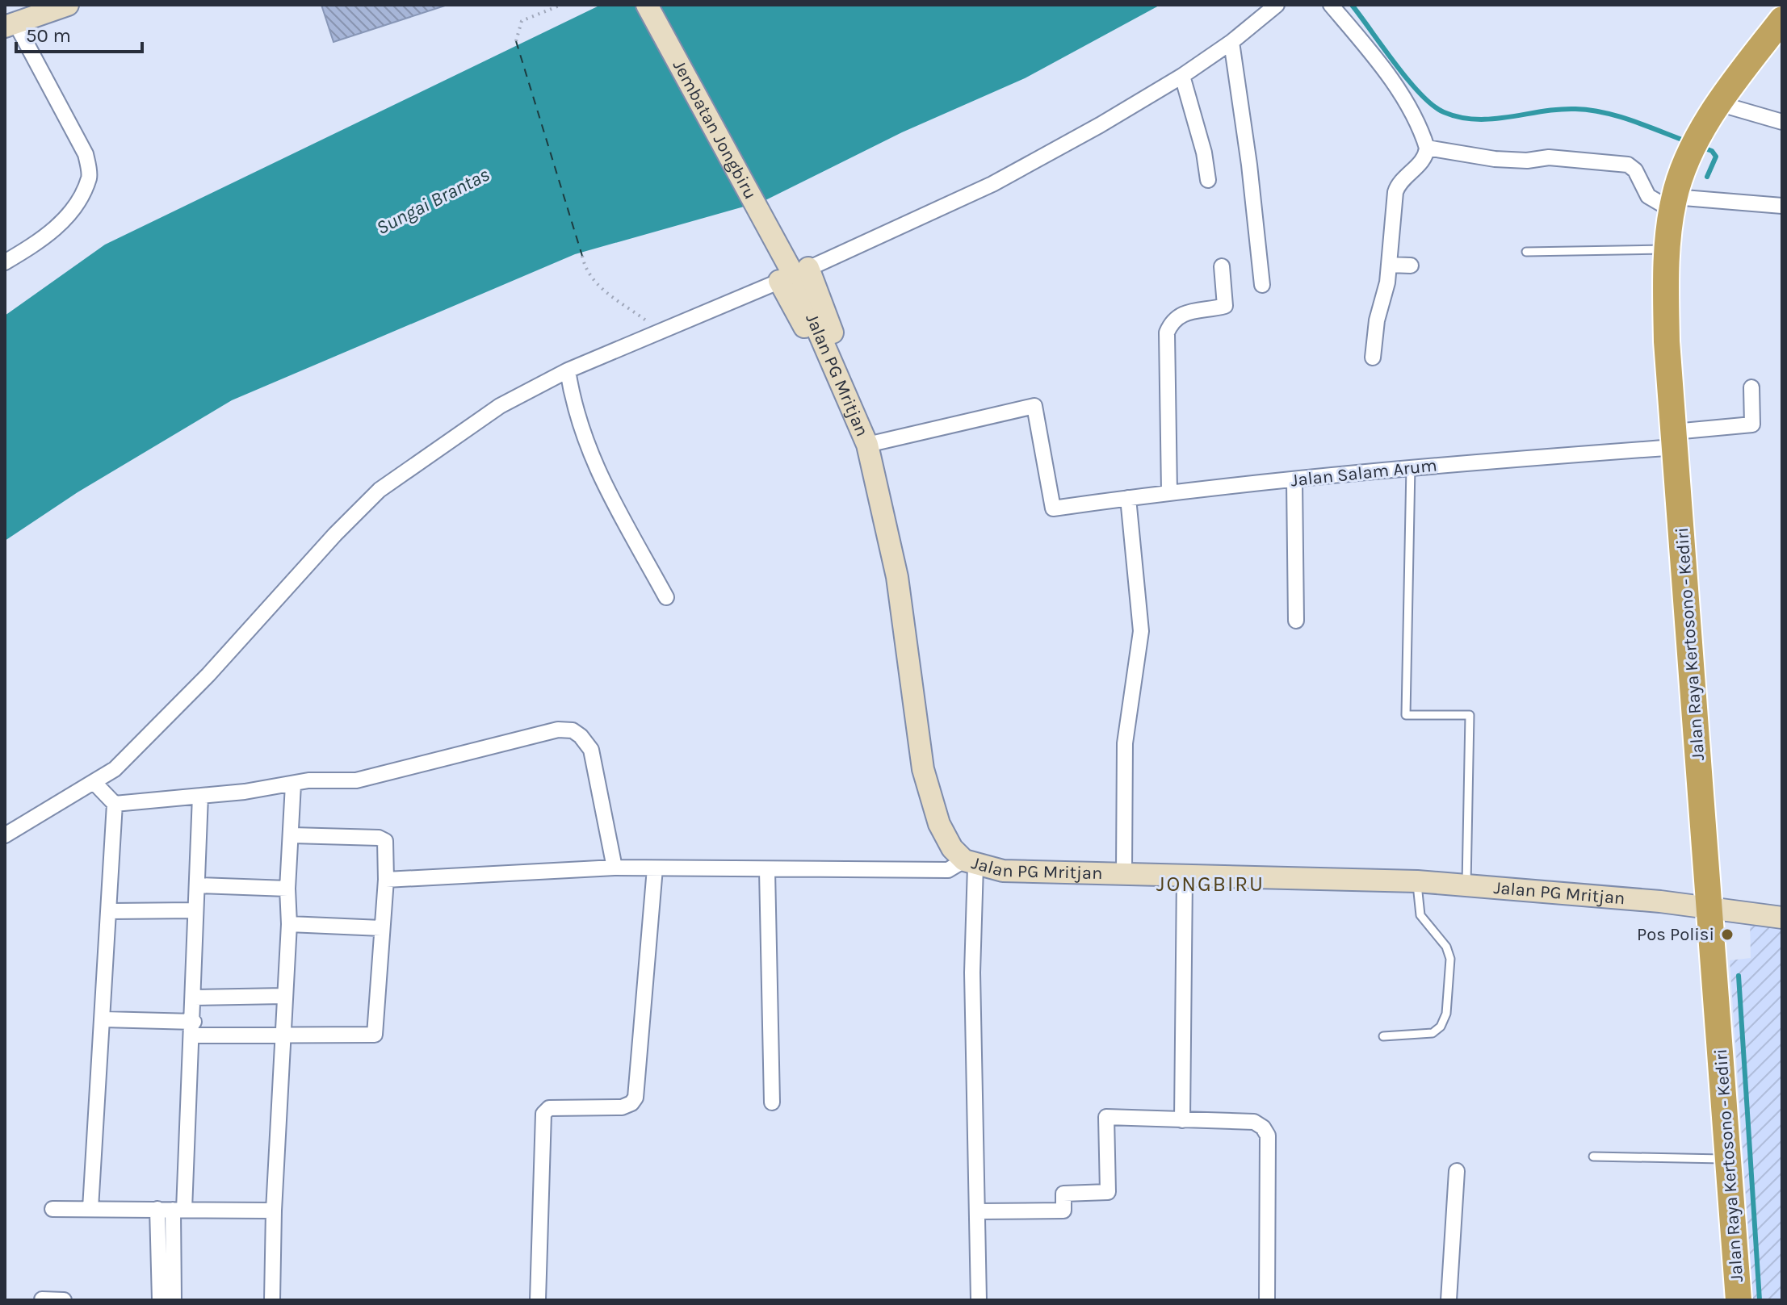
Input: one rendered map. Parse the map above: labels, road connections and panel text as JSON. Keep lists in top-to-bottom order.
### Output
{
  "streets": {
    "highway": ["Jalan Raya Kertosono - Kediri"],
    "main road": ["Jembatan Jongbiru", "Jalan PG Mritjan"],
    "street": ["Jalan Salam Arum"]
  },
  "crossings": [
    ["Jembatan Jongbiru", "Jalan PG Mritjan"],
    ["Jalan PG Mritjan", "Jalan Salam Arum"],
    ["Jalan PG Mritjan", "Jalan Raya Kertosono - Kediri"],
    ["Jalan Salam Arum", "Jalan Raya Kertosono - Kediri"]
  ],
  "districts": ["JONGBIRU"],
  "water": ["Sungai Brantas"],
  "places": ["Pos Polisi"],
  "scale_bar": "50 m"
}
